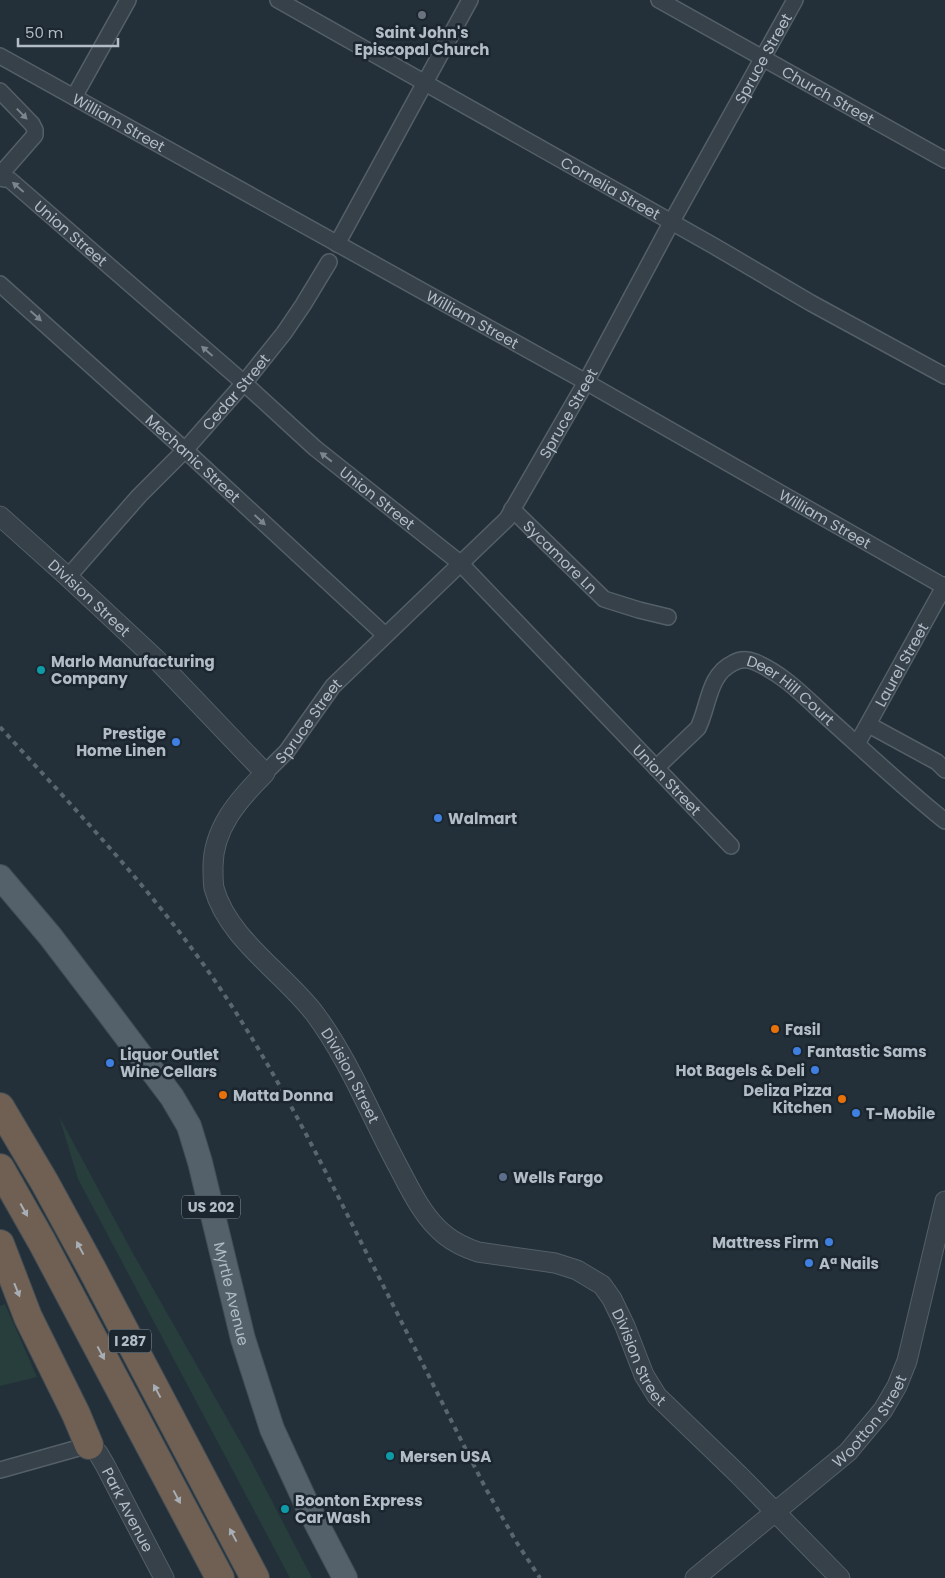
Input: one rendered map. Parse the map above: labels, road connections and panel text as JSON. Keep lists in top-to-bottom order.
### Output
{
  "streets": {
    "highway": ["I 287"],
    "main road": ["US 202", "Myrtle Avenue"],
    "street": [
      "Spruce Street",
      "Church Street",
      "William Street",
      "Cornelia Street",
      "Union Street",
      "Cedar Street",
      "Mechanic Street",
      "Sycamore Ln",
      "Division Street",
      "Laurel Street",
      "Deer Hill Court",
      "Wootton Street",
      "Park Avenue"
    ]
  },
  "crossings": [
    ["Spruce Street", "Church Street"],
    ["Spruce Street", "William Street"],
    ["Spruce Street", "Cornelia Street"],
    ["Spruce Street", "Union Street"],
    ["Spruce Street", "Mechanic Street"],
    ["Spruce Street", "Sycamore Ln"],
    ["Spruce Street", "Division Street"],
    ["William Street", "Laurel Street"],
    ["Union Street", "Cedar Street"],
    ["Union Street", "Deer Hill Court"],
    ["Cedar Street", "Mechanic Street"],
    ["Cedar Street", "Division Street"],
    ["Division Street", "Wootton Street"],
    ["Laurel Street", "Deer Hill Court"]
  ],
  "one_way": ["Union Street", "Mechanic Street"],
  "places": [
    "Saint John's Episcopal Church",
    "Marlo Manufacturing Company",
    "Prestige Home Linen",
    "Walmart",
    "Fasil",
    "Fantastic Sams",
    "Liquor Outlet Wine Cellars",
    "Hot Bagels & Deli",
    "Matta Donna",
    "Deliza Pizza Kitchen",
    "T-Mobile",
    "Wells Fargo",
    "Mattress Firm",
    "Aª Nails",
    "Mersen USA",
    "Boonton Express Car Wash"
  ],
  "scale_bar": "50 m"
}
